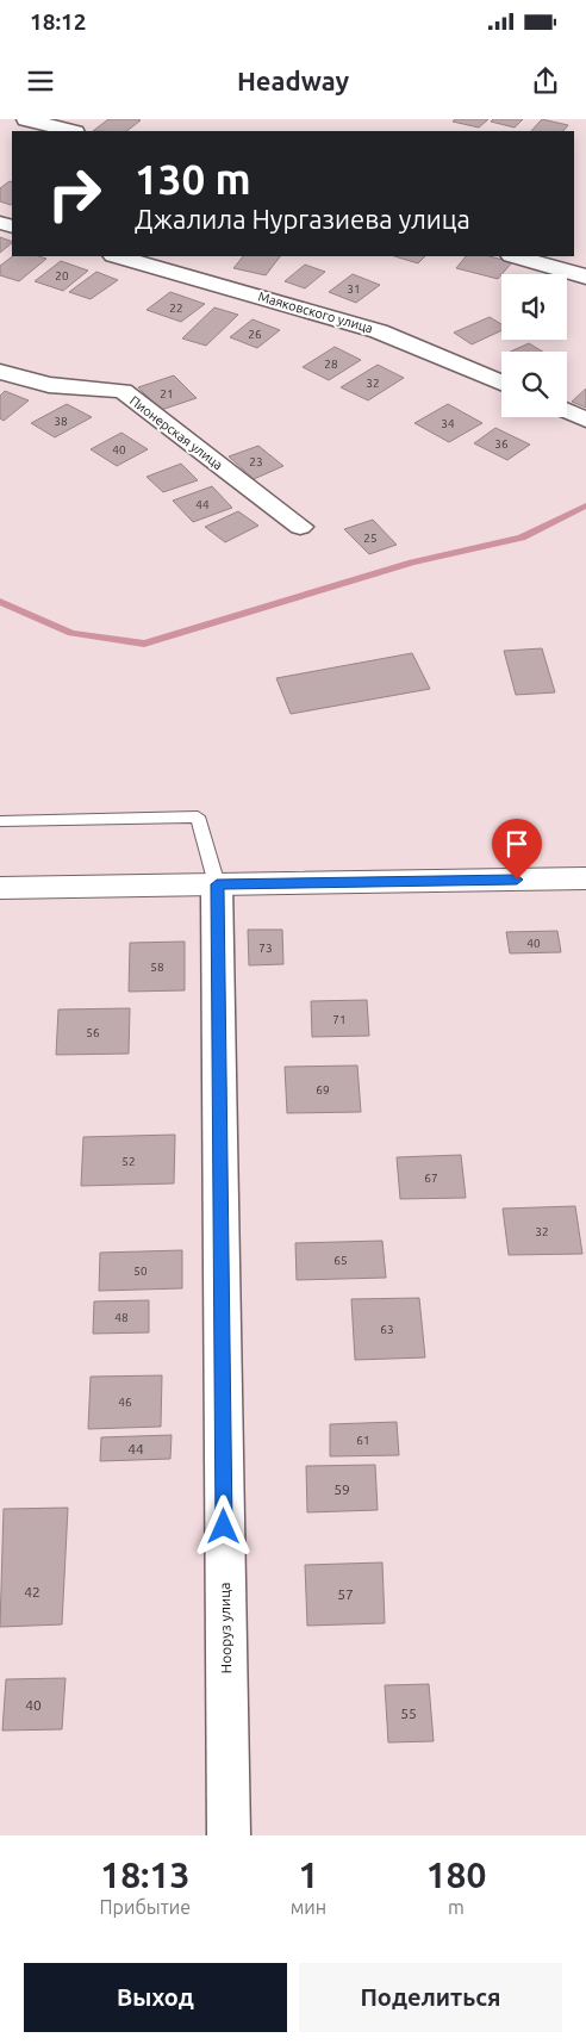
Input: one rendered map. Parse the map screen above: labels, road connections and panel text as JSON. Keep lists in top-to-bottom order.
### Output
{
  "streets": {
    "street": ["Маяковского улица", "Пионерская улица", "Нооруз улица"]
  },
  "house_numbers": [
    "20",
    "31",
    "22",
    "26",
    "28",
    "32",
    "21",
    "38",
    "34",
    "36",
    "40",
    "23",
    "44",
    "25",
    "40",
    "73",
    "58",
    "71",
    "56",
    "69",
    "52",
    "67",
    "32",
    "65",
    "50",
    "48",
    "63",
    "46",
    "61",
    "44",
    "59",
    "42",
    "57",
    "40",
    "55"
  ],
  "page": {
    "status": "18:12",
    "header": "Headway",
    "turn": ["130 m", "Джалила Нургазиева улица"],
    "eta": [
      "18:13",
      "Прибытие",
      "1",
      "мин",
      "180",
      "m"
    ],
    "buttons": ["Выход", "Поделиться"]
  }
}
